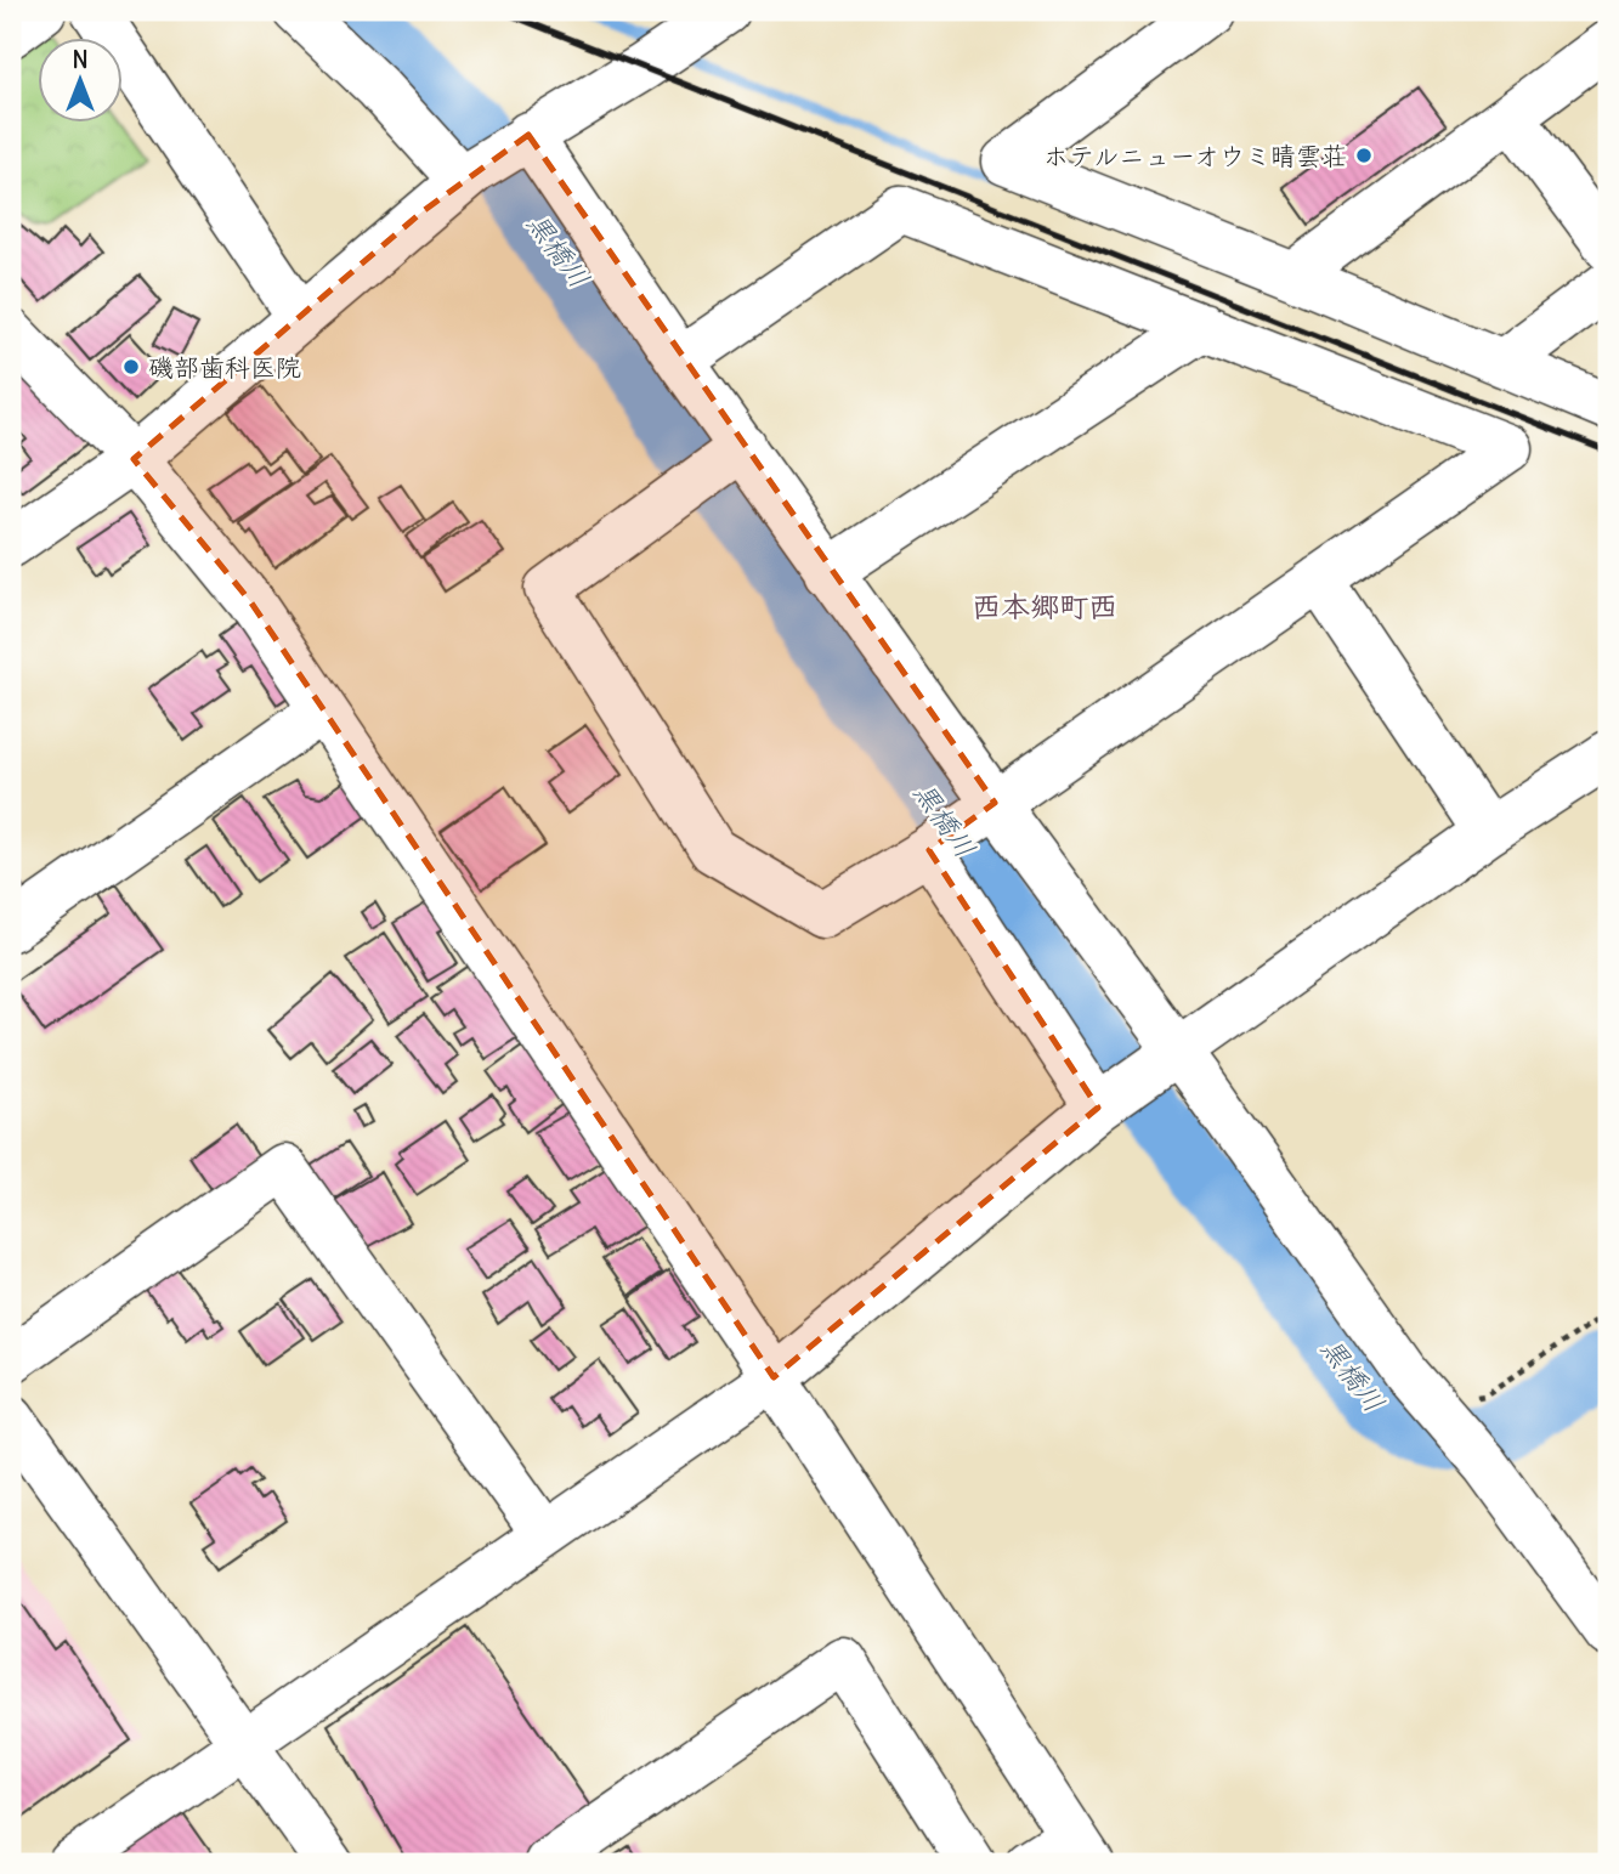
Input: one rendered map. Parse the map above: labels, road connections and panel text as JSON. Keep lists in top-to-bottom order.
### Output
{
  "districts": ["西本郷町西"],
  "water": ["黒橋川"],
  "places": ["ホテルニューオウミ晴雲荘", "磯部歯科医院"],
  "north": "top"
}
